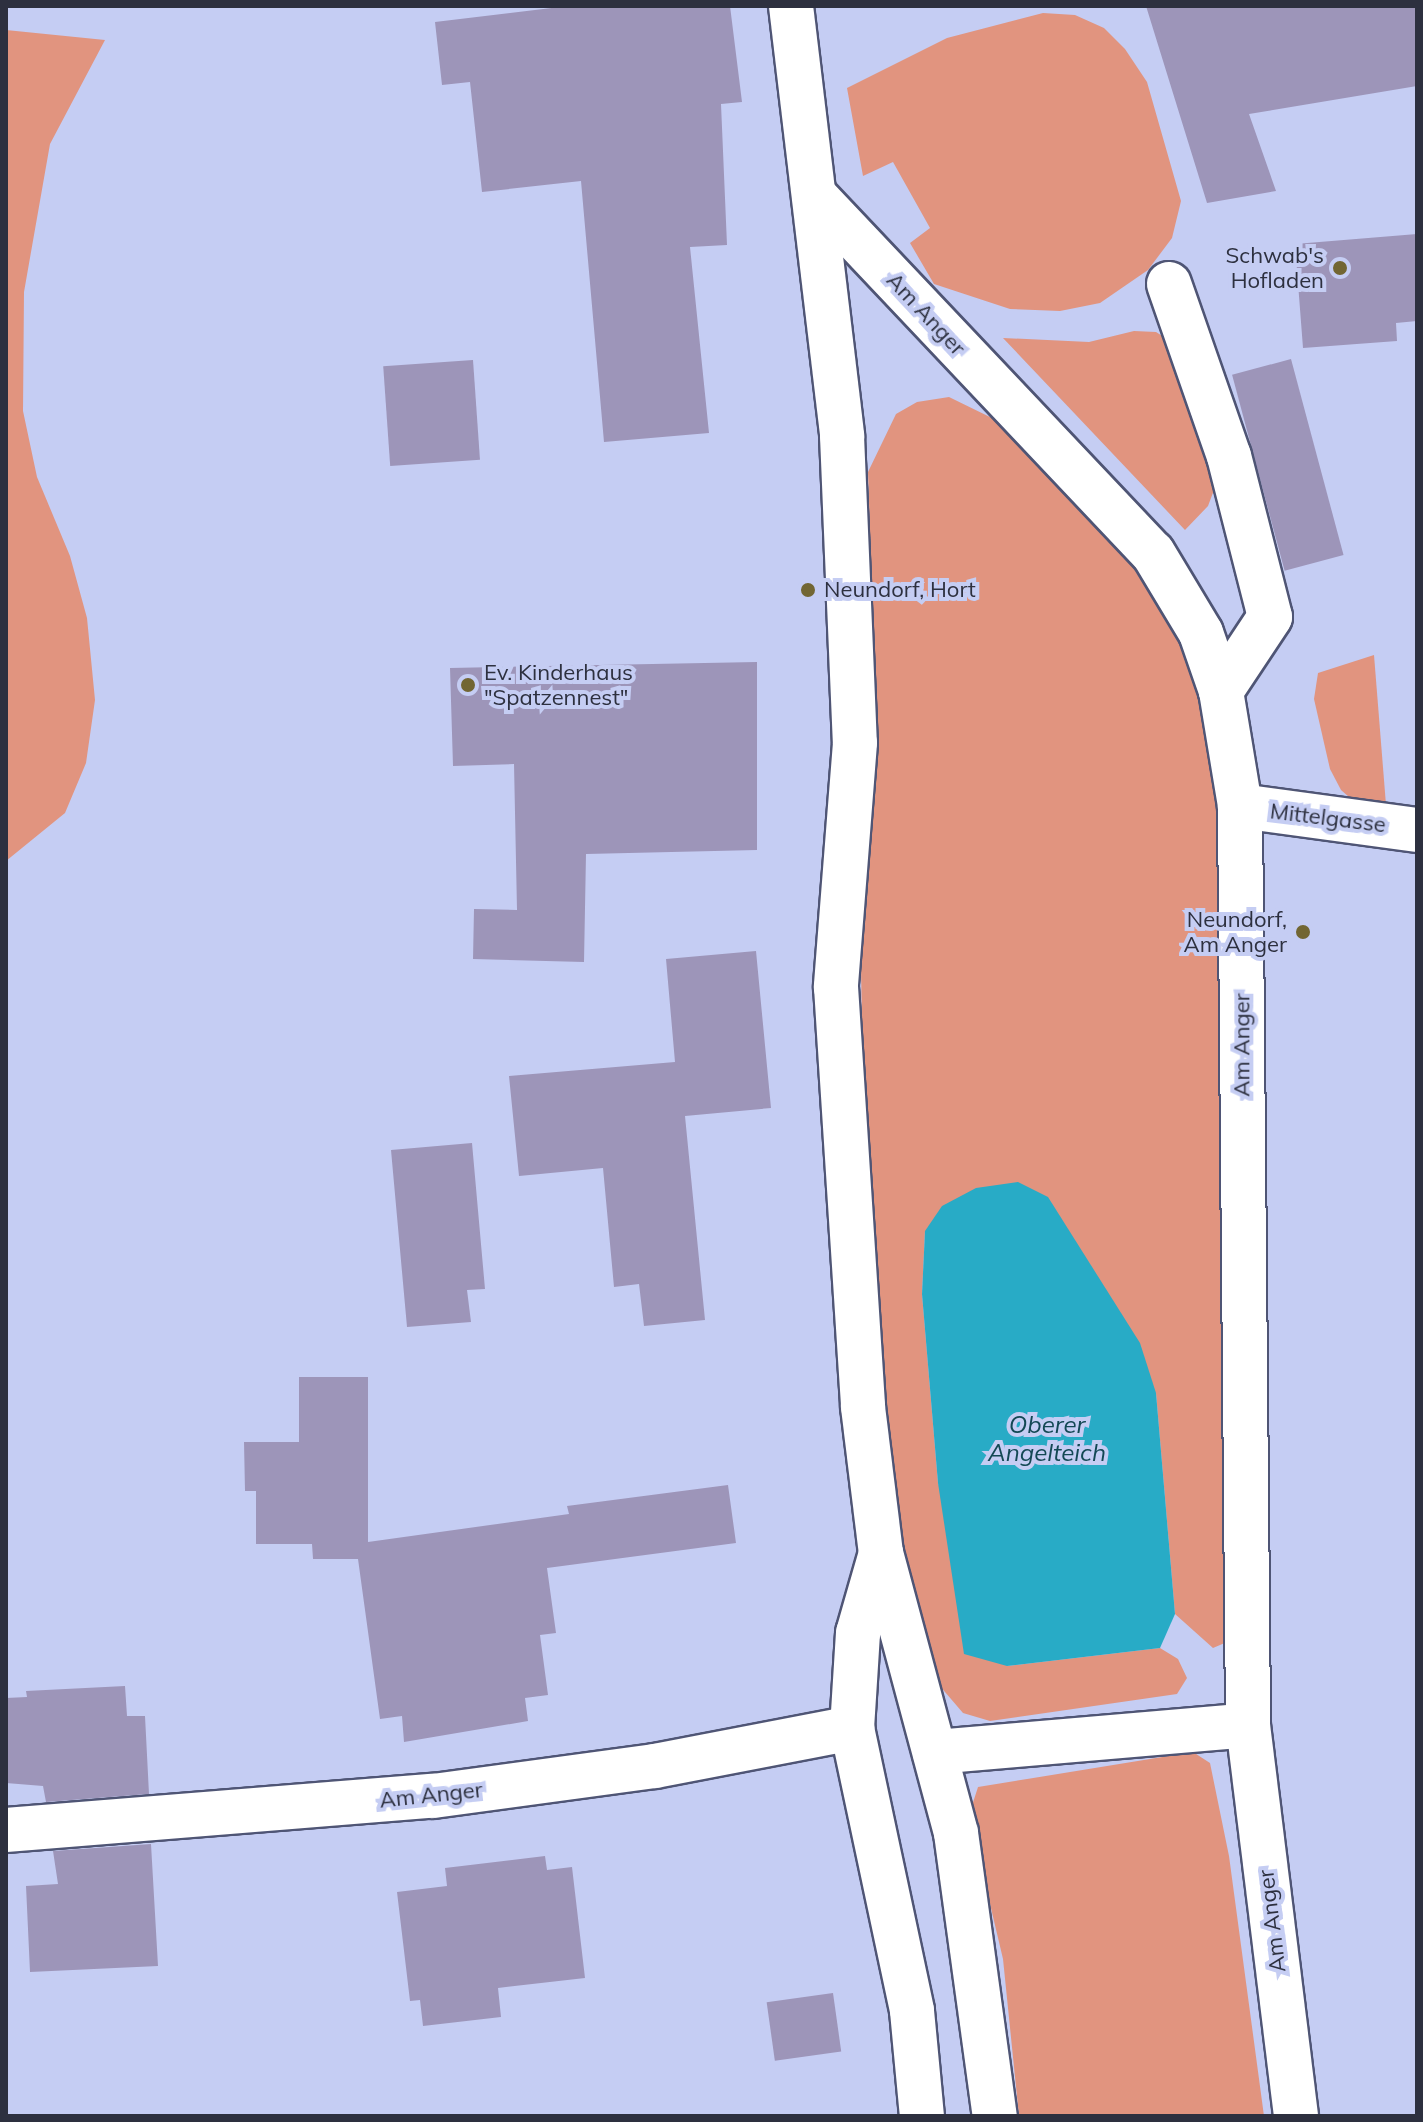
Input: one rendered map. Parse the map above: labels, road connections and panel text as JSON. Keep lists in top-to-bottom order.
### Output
{
  "streets": {
    "street": ["Am Anger", "Mittelgasse"]
  },
  "crossings": [
    ["Am Anger", "Mittelgasse"]
  ],
  "water": ["Oberer Angelteich"],
  "places": [
    "Schwab's Hofladen",
    "Neundorf, Hort",
    "Ev. Kinderhaus \"Spatzennest\"",
    "Neundorf, Am Anger"
  ]
}
